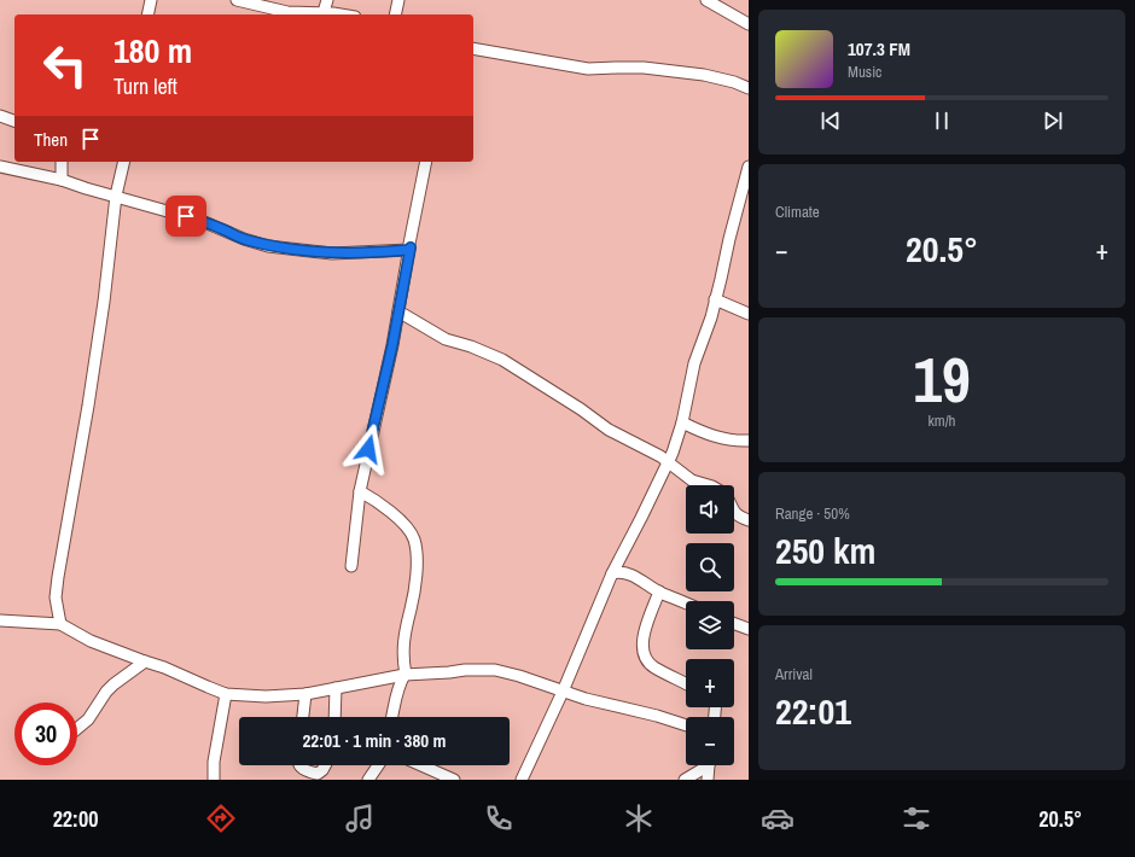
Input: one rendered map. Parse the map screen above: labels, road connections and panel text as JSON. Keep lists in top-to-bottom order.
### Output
{
  "page": {
    "turn": ["180 m", "Turn left"],
    "song": ["107.3 FM", "Music"],
    "then": "Then",
    "tile": [
      "Climate",
      ["19", "km/h"],
      ["Range · 50%", "250 km"],
      ["Arrival", "22:01"]
    ],
    "heat": ["−", "20.5°", "+"],
    "map_buttons": ["+", "−"],
    "limit": "30",
    "trip": "22:01 · 1 min · 380 m",
    "tabs": ["22:00", "20.5°"]
  }
}
